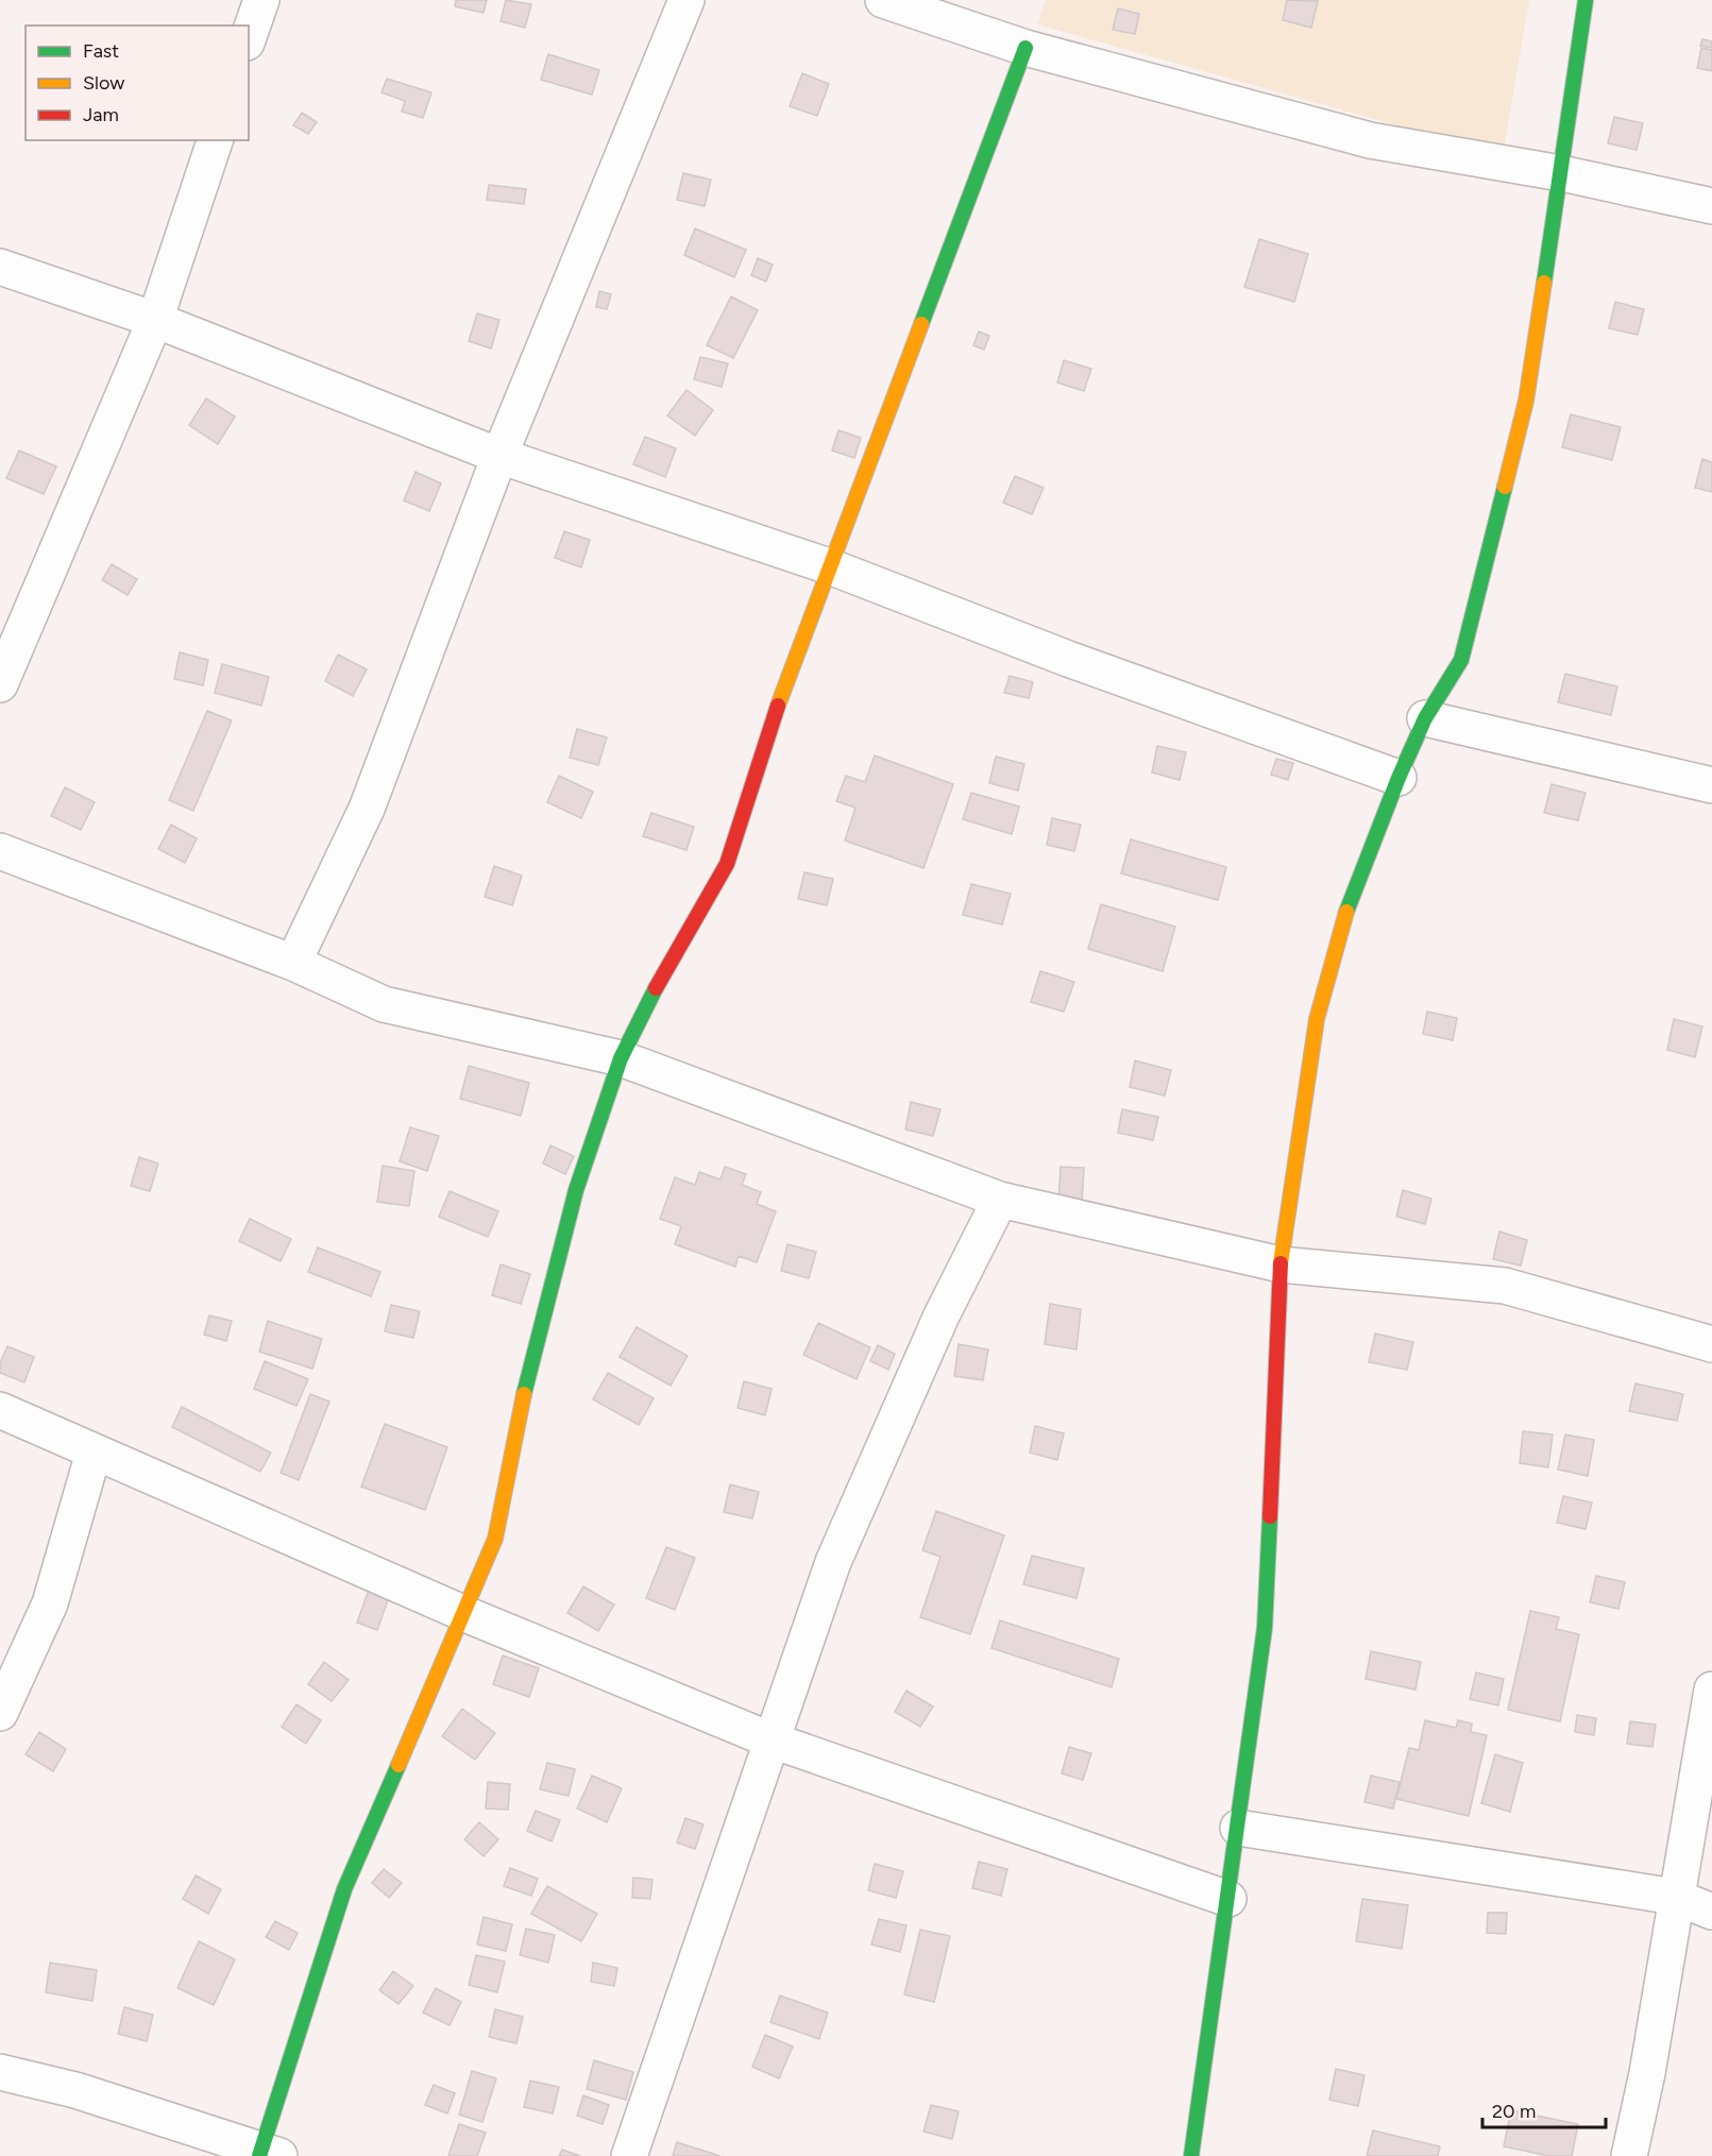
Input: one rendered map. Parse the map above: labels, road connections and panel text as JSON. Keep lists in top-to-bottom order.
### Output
{
  "legend": ["Fast", "Slow", "Jam"],
  "scale_bar": "20 m"
}
